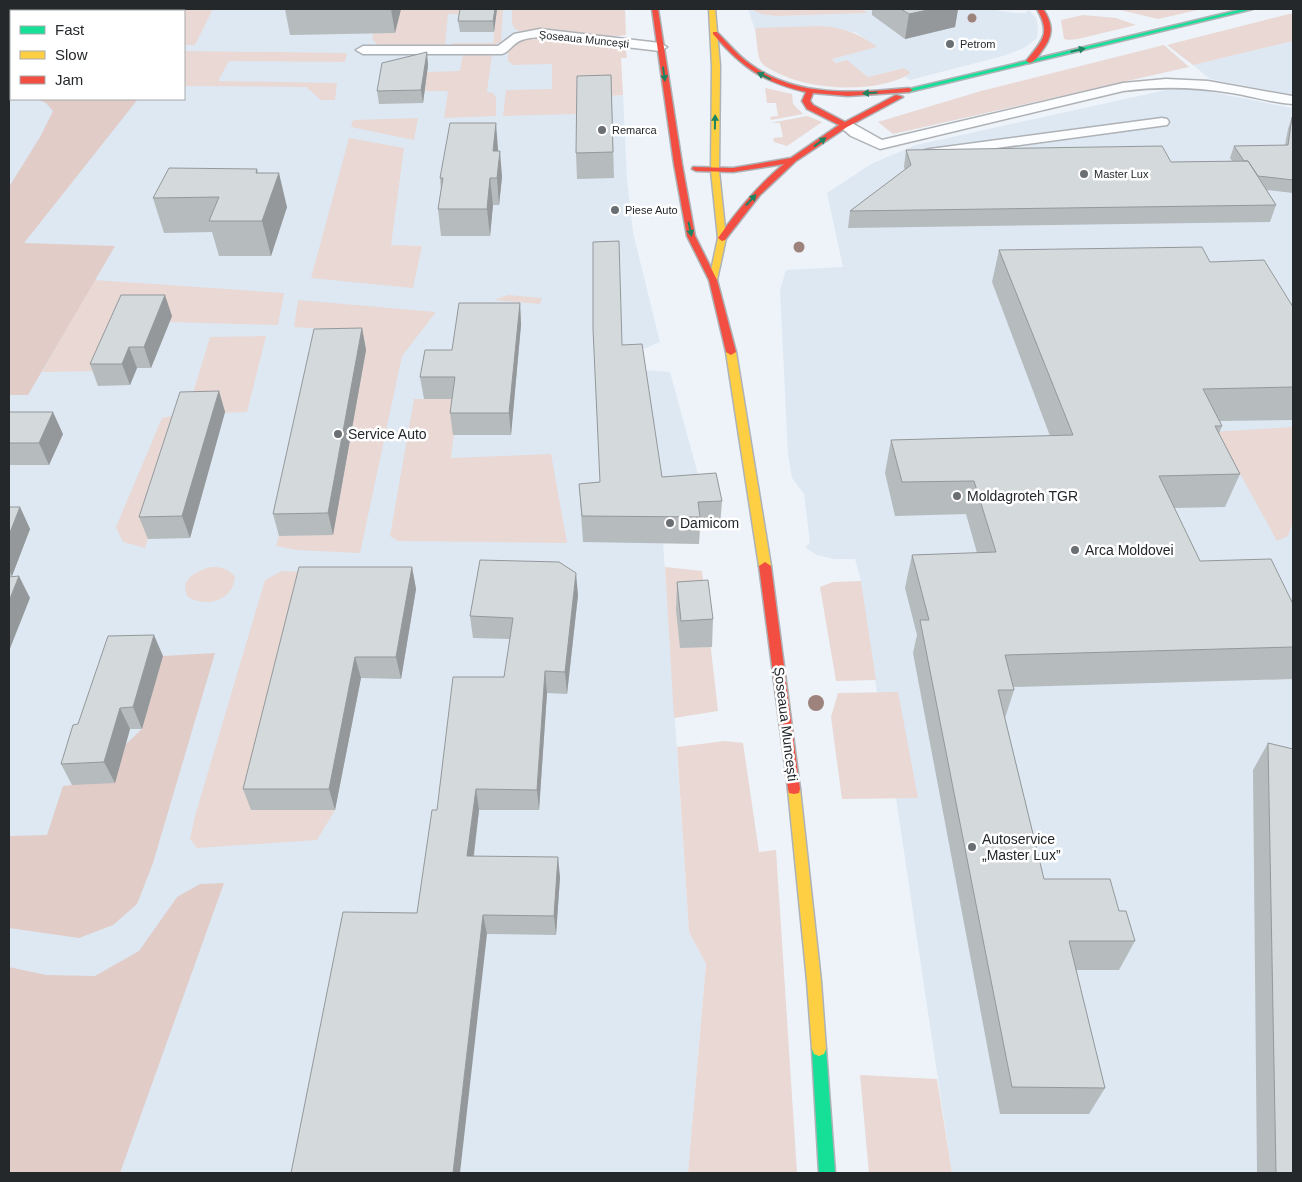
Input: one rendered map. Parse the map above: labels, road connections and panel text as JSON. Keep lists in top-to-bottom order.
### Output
{
  "streets": {
    "main road": ["Șoseaua Muncești"]
  },
  "places": [
    "Petrom",
    "Remarca",
    "Master Lux",
    "Piese Auto",
    "Service Auto",
    "Moldagroteh TGR",
    "Damicom",
    "Arca Moldovei",
    "Autoservice „Master Lux”"
  ],
  "legend": ["Fast", "Slow", "Jam"]
}
